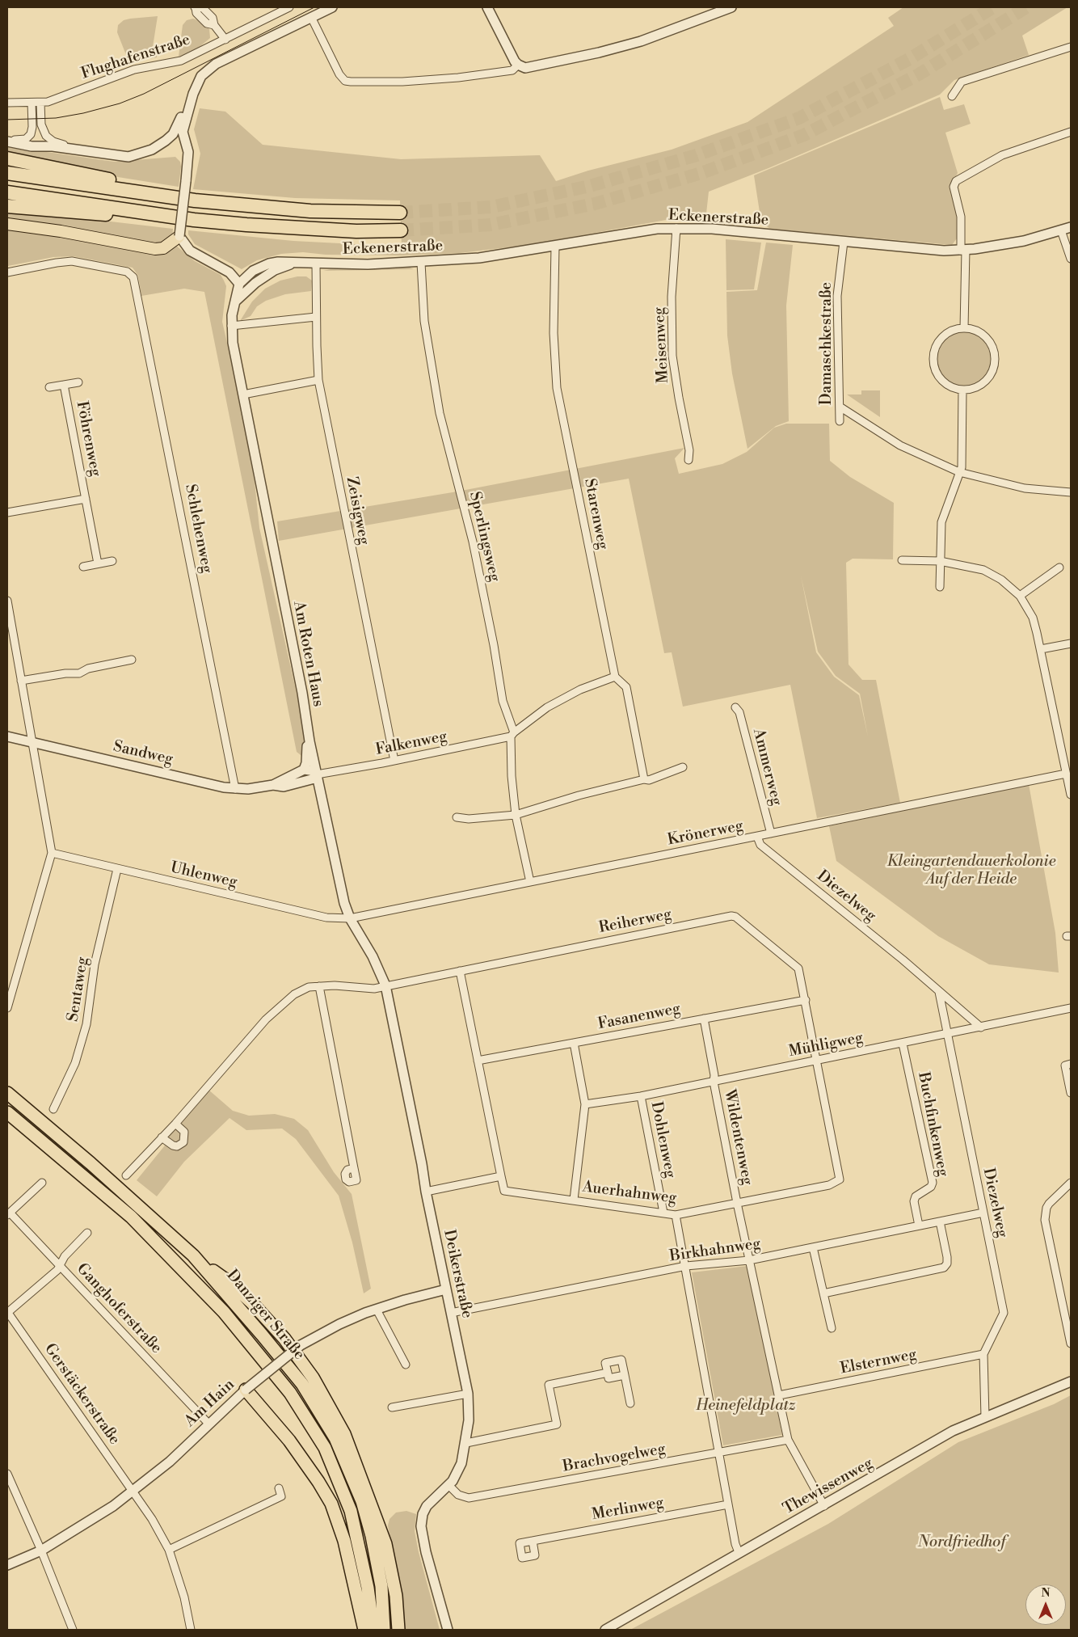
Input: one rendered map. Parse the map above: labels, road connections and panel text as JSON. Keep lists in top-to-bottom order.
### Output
{
  "streets": {
    "highway": ["Danziger Straße"],
    "street": [
      "Flughafenstraße",
      "Eckenerstraße",
      "Damaschkestraße",
      "Meisenweg",
      "Föhrenweg",
      "Zeisigweg",
      "Starenweg",
      "Schlehenweg",
      "Sperlingsweg",
      "Am Roten Haus",
      "Falkenweg",
      "Sandweg",
      "Ammerweg",
      "Krönerweg",
      "Uhlenweg",
      "Diezelweg",
      "Reiherweg",
      "Sentaweg",
      "Fasanenweg",
      "Mühligweg",
      "Buchfinkenweg",
      "Wildentenweg",
      "Dohlenweg",
      "Auerhahnweg",
      "Birkhahnweg",
      "Deikerstraße",
      "Ganghoferstraße",
      "Elsternweg",
      "Gerstäckerstraße",
      "Am Hain",
      "Brachvogelweg",
      "Thewissenweg",
      "Merlinweg"
    ]
  },
  "crossings": [
    ["Eckenerstraße", "Damaschkestraße"],
    ["Eckenerstraße", "Meisenweg"],
    ["Eckenerstraße", "Zeisigweg"],
    ["Eckenerstraße", "Starenweg"],
    ["Eckenerstraße", "Sperlingsweg"],
    ["Eckenerstraße", "Am Roten Haus"],
    ["Zeisigweg", "Falkenweg"],
    ["Starenweg", "Falkenweg"],
    ["Schlehenweg", "Sandweg"],
    ["Sperlingsweg", "Falkenweg"],
    ["Sperlingsweg", "Krönerweg"],
    ["Am Roten Haus", "Falkenweg"],
    ["Am Roten Haus", "Sandweg"],
    ["Am Roten Haus", "Krönerweg"],
    ["Am Roten Haus", "Uhlenweg"],
    ["Am Roten Haus", "Deikerstraße"],
    ["Falkenweg", "Sandweg"],
    ["Ammerweg", "Krönerweg"],
    ["Krönerweg", "Uhlenweg"],
    ["Krönerweg", "Diezelweg"],
    ["Krönerweg", "Deikerstraße"],
    ["Uhlenweg", "Sentaweg"],
    ["Uhlenweg", "Deikerstraße"],
    ["Diezelweg", "Mühligweg"],
    ["Diezelweg", "Birkhahnweg"],
    ["Diezelweg", "Elsternweg"],
    ["Diezelweg", "Thewissenweg"],
    ["Reiherweg", "Fasanenweg"],
    ["Reiherweg", "Deikerstraße"],
    ["Fasanenweg", "Wildentenweg"],
    ["Mühligweg", "Buchfinkenweg"],
    ["Mühligweg", "Wildentenweg"],
    ["Mühligweg", "Dohlenweg"],
    ["Mühligweg", "Auerhahnweg"],
    ["Buchfinkenweg", "Birkhahnweg"],
    ["Wildentenweg", "Auerhahnweg"],
    ["Wildentenweg", "Birkhahnweg"],
    ["Dohlenweg", "Auerhahnweg"],
    ["Birkhahnweg", "Deikerstraße"],
    ["Deikerstraße", "Am Hain"],
    ["Deikerstraße", "Brachvogelweg"],
    ["Ganghoferstraße", "Am Hain"],
    ["Gerstäckerstraße", "Am Hain"]
  ],
  "parks": ["Kleingartendauerkolonie Auf der Heide", "Heinefeldplatz", "Nordfriedhof"],
  "north": "top"
}
